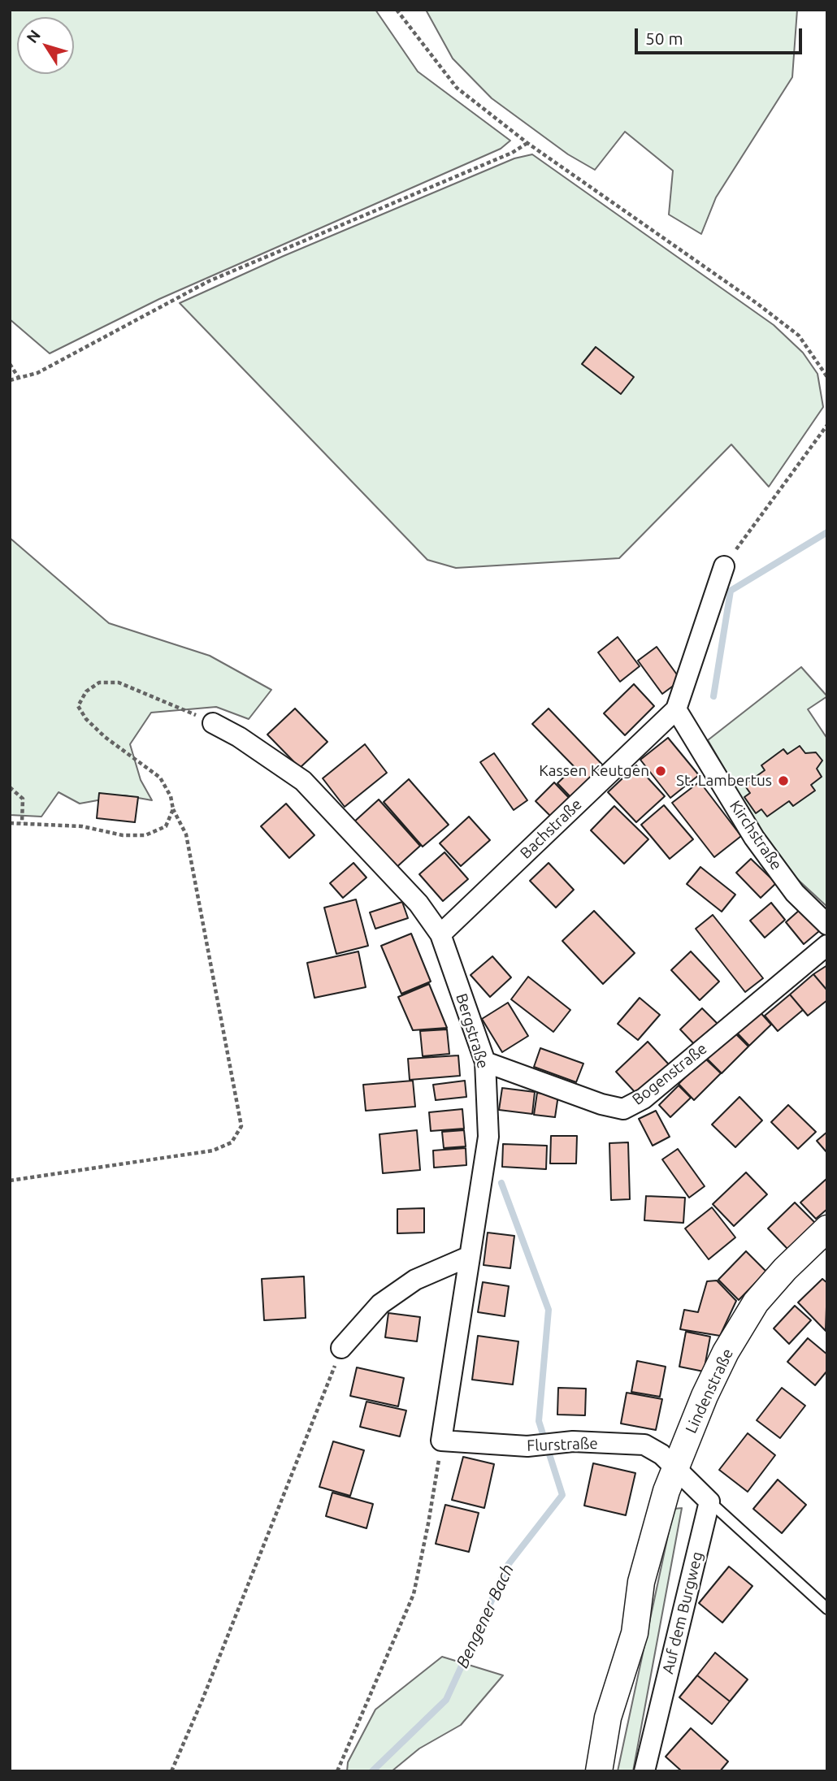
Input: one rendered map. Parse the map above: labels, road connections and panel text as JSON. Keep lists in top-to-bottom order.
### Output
{
  "streets": {
    "street": [
      "Bachstraße",
      "Kirchstraße",
      "Bergstraße",
      "Bogenstraße",
      "Lindenstraße",
      "Flurstraße",
      "Auf dem Burgweg"
    ]
  },
  "crossings": [
    ["Bachstraße", "Kirchstraße"],
    ["Bachstraße", "Bergstraße"],
    ["Bergstraße", "Bogenstraße"],
    ["Bergstraße", "Flurstraße"],
    ["Lindenstraße", "Flurstraße"]
  ],
  "water": ["Bengener Bach"],
  "places": ["Kassen Keutgen", "St. Lambertus"],
  "scale_bar": "50 m",
  "north": "top left"
}
